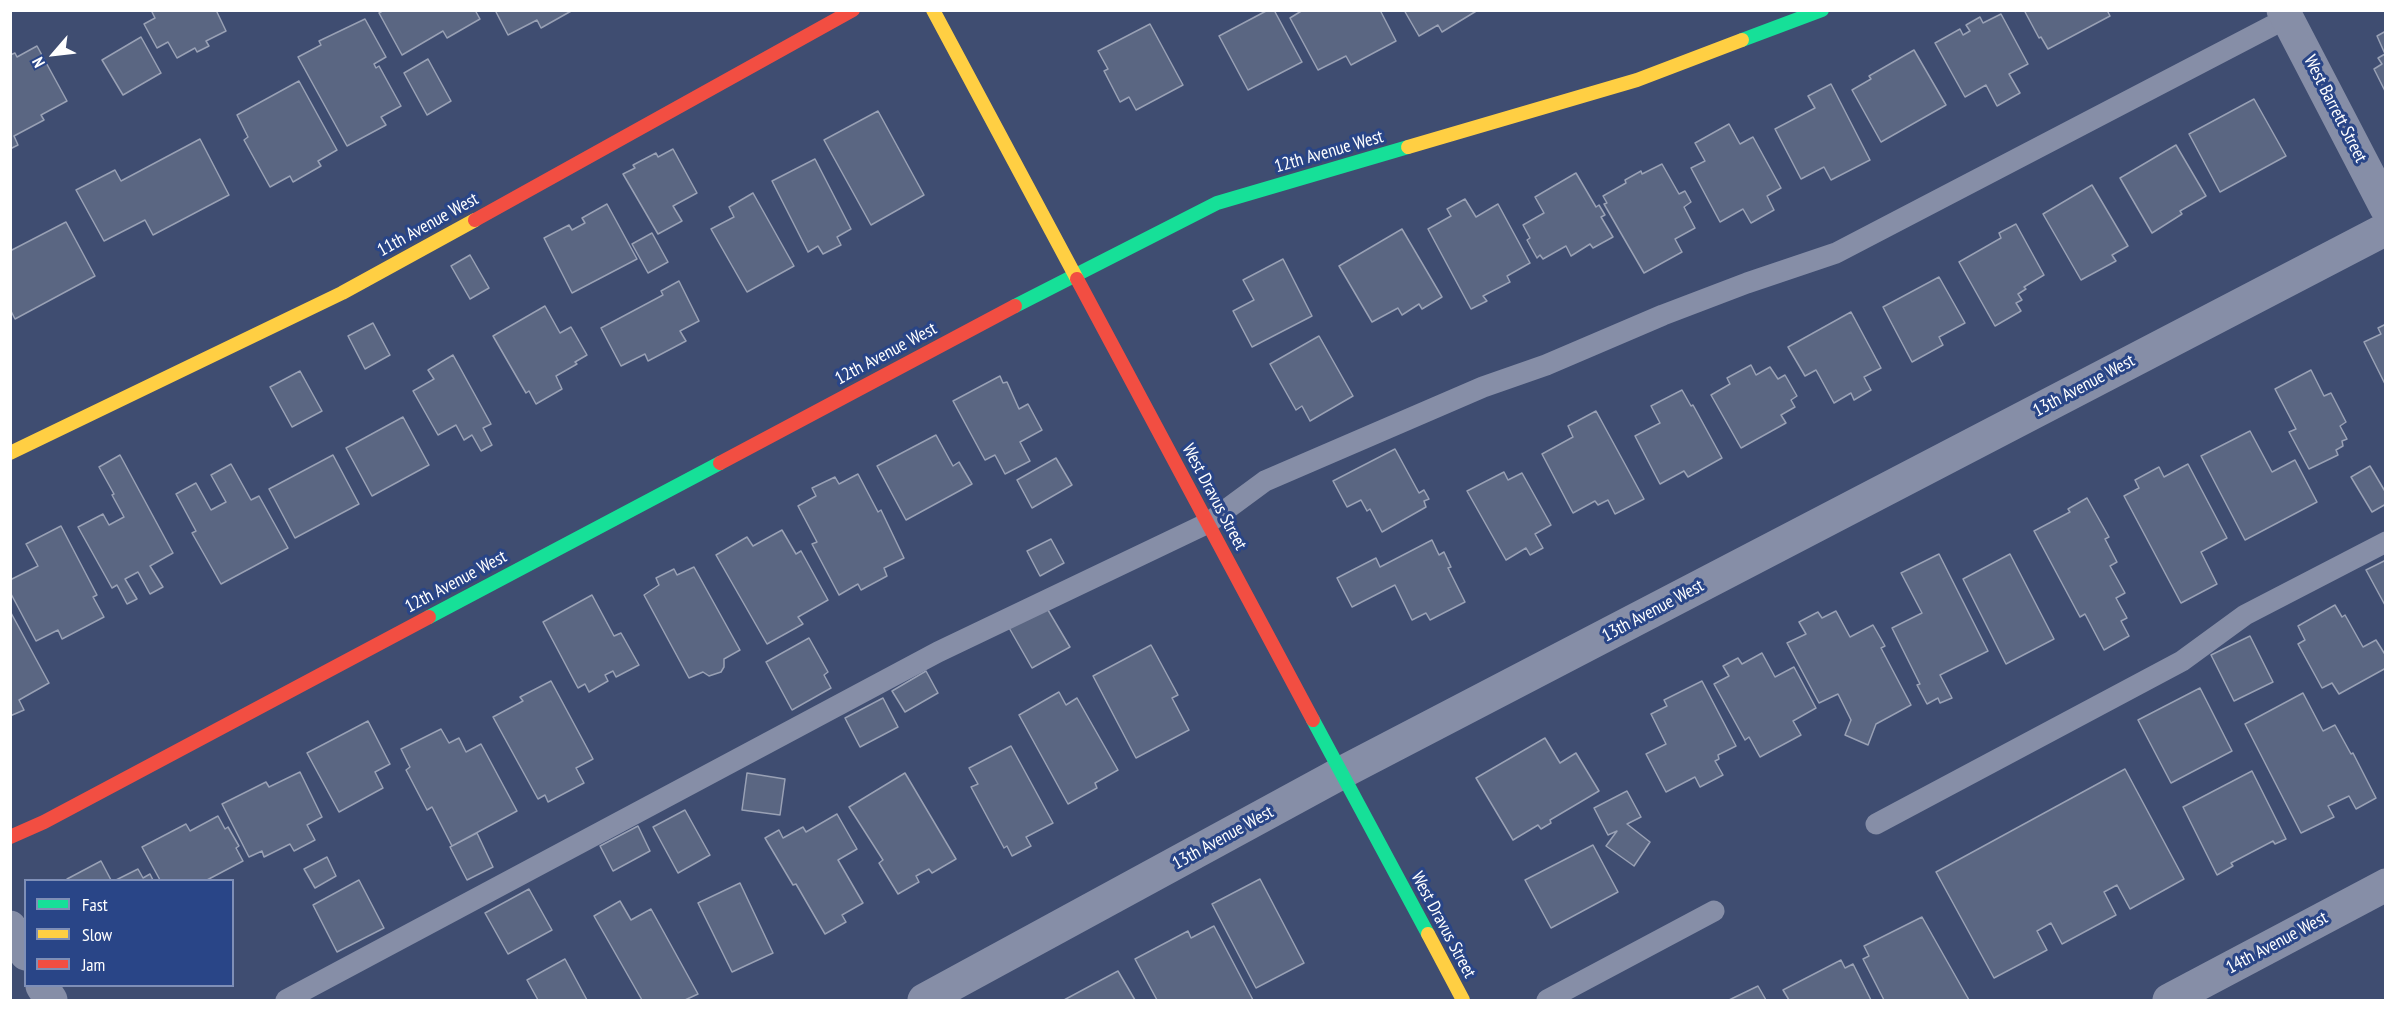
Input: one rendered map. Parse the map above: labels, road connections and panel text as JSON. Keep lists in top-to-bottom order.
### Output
{
  "streets": {
    "street": [
      "West Barrett Street",
      "12th Avenue West",
      "11th Avenue West",
      "13th Avenue West",
      "West Dravus Street",
      "14th Avenue West"
    ]
  },
  "crossings": [
    ["12th Avenue West", "West Dravus Street"],
    ["13th Avenue West", "West Dravus Street"]
  ],
  "legend": ["Fast", "Slow", "Jam"],
  "north": "bottom left"
}
